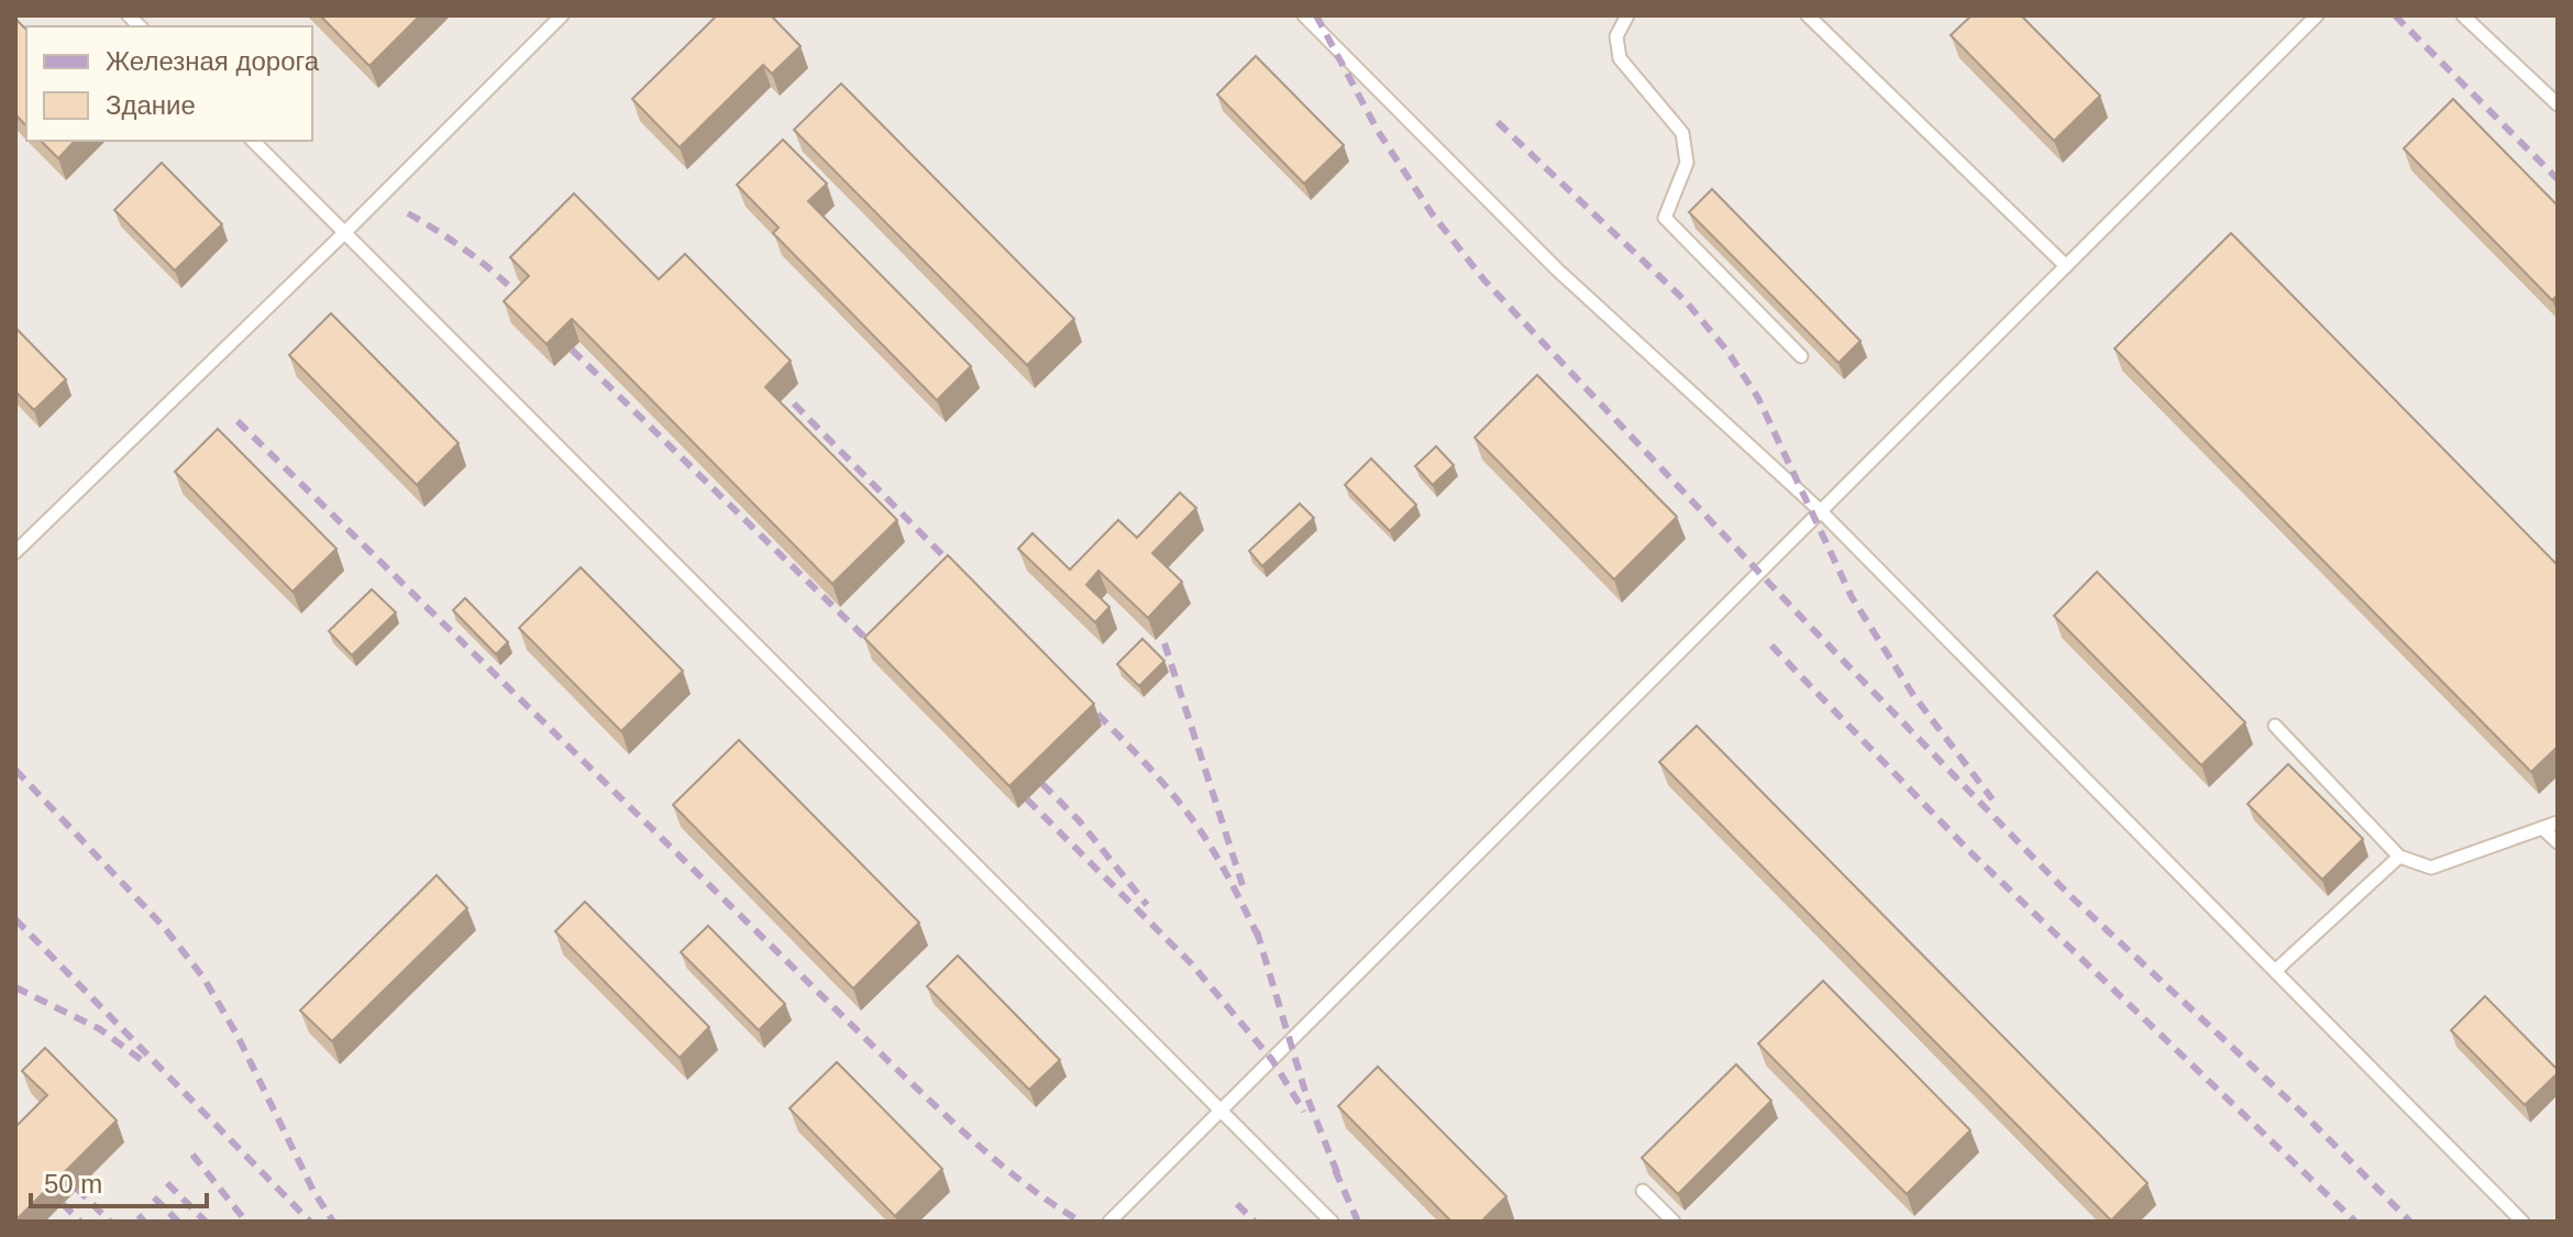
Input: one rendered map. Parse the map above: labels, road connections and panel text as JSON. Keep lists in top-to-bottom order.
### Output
{
  "legend": ["Железная дорога", "Здание"],
  "scale_bar": "50 m"
}
